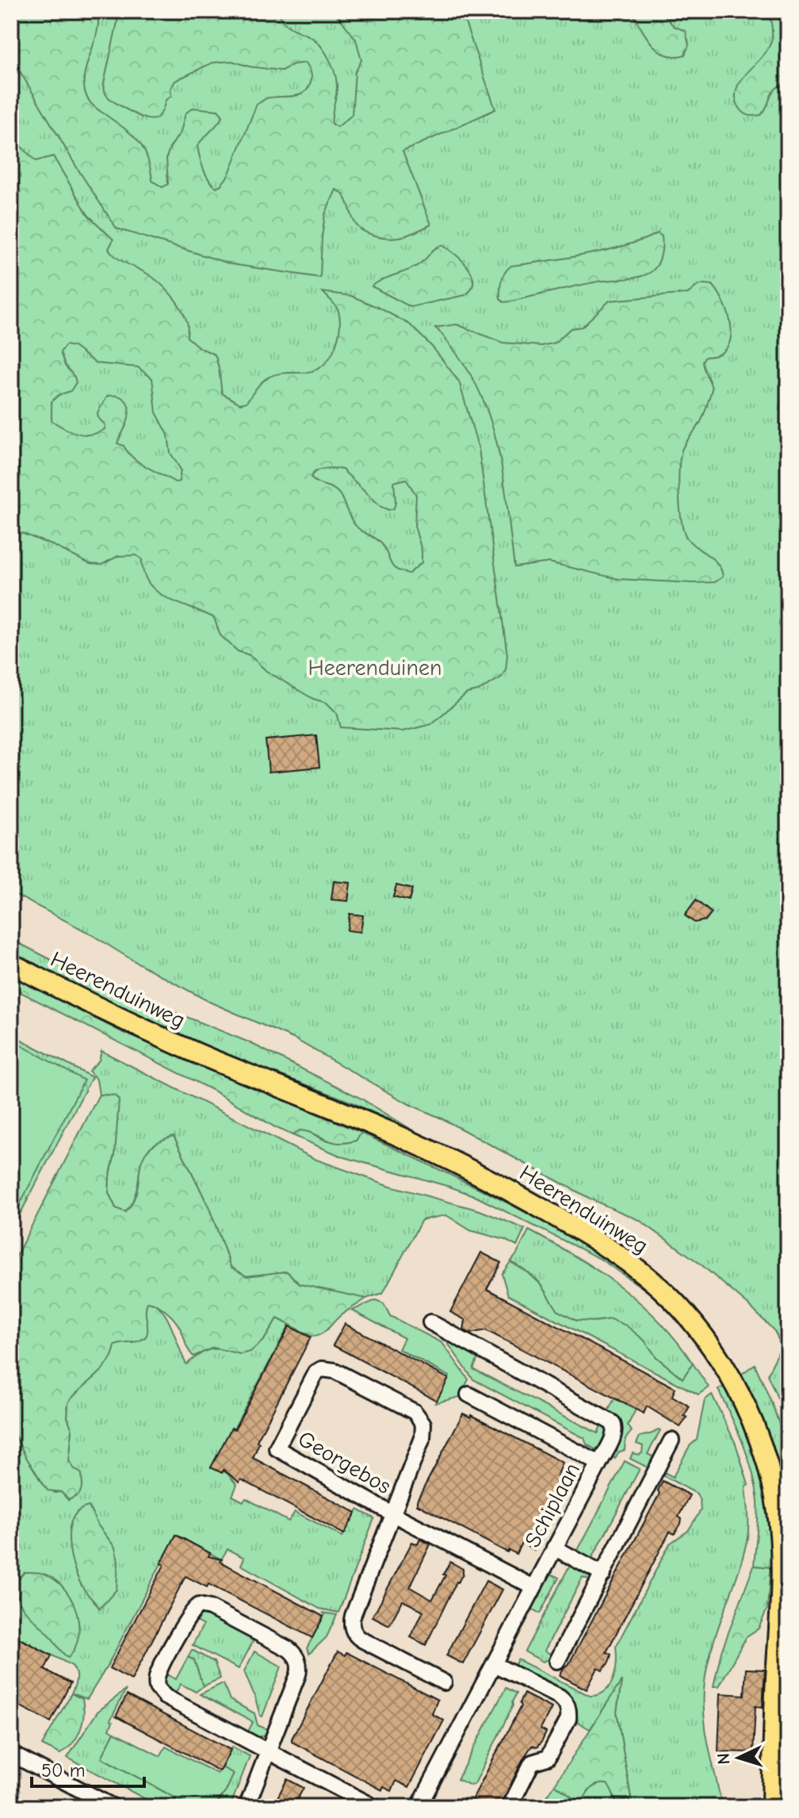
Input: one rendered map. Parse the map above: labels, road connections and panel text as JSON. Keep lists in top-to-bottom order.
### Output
{
  "streets": {
    "main road": ["Heerenduinweg"],
    "street": ["Georgebos", "Schiplaan"]
  },
  "crossings": [
    ["Georgebos", "Schiplaan"]
  ],
  "parks": ["Heerenduinen"],
  "scale_bar": "50 m",
  "north": "left"
}
